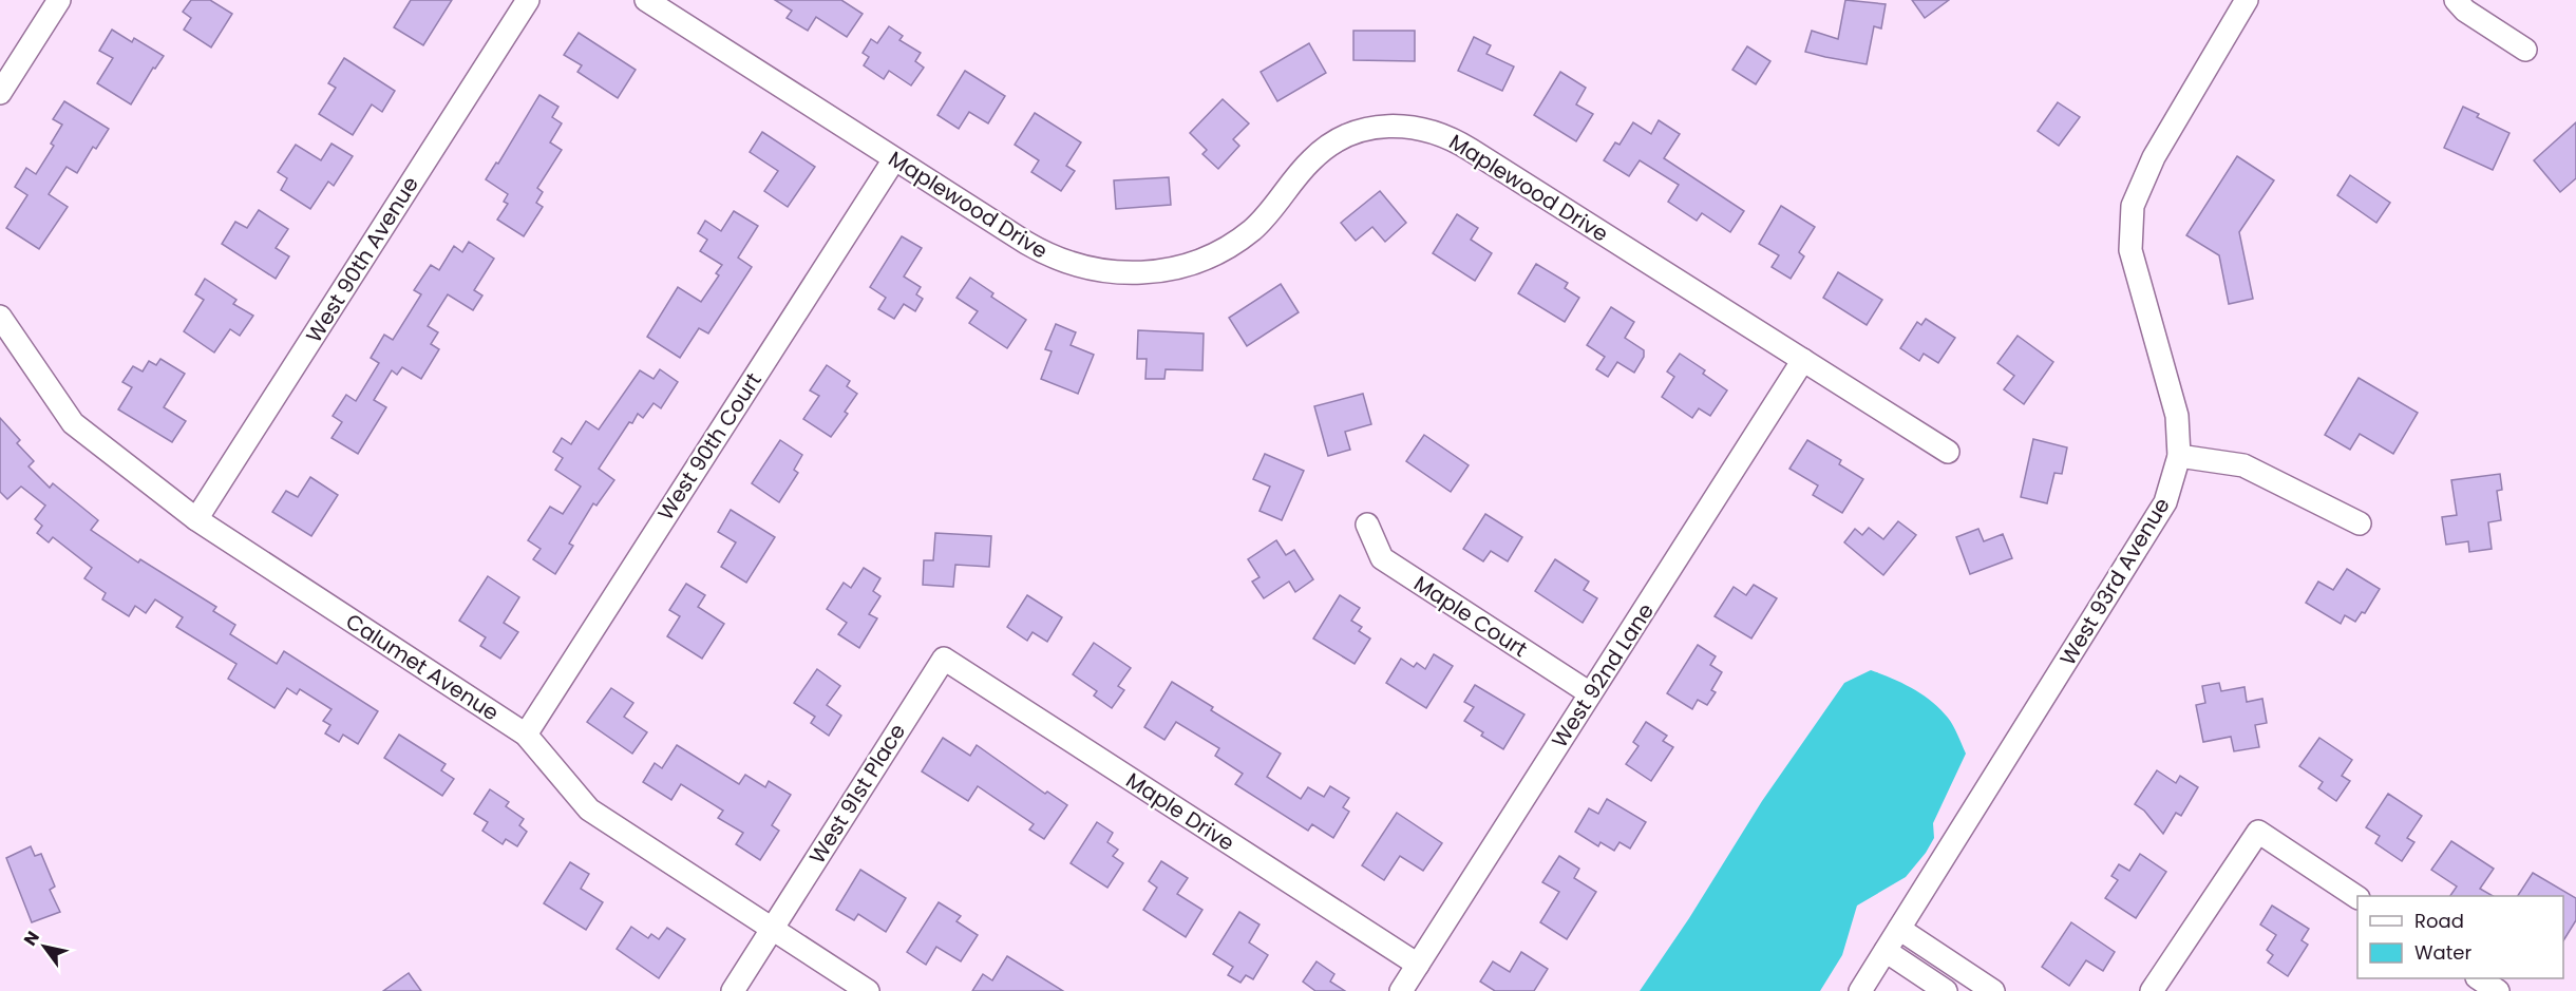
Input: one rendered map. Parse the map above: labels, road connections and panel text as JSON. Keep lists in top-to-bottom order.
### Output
{
  "streets": {
    "street": [
      "Maplewood Drive",
      "West 90th Avenue",
      "West 90th Court",
      "West 93rd Avenue",
      "Maple Court",
      "Calumet Avenue",
      "West 92nd Lane",
      "West 91st Place",
      "Maple Drive"
    ]
  },
  "crossings": [
    ["Maplewood Drive", "West 90th Court"],
    ["Maplewood Drive", "West 92nd Lane"],
    ["West 90th Avenue", "Calumet Avenue"],
    ["West 90th Court", "Calumet Avenue"],
    ["Maple Court", "West 92nd Lane"],
    ["Calumet Avenue", "West 91st Place"],
    ["West 92nd Lane", "Maple Drive"],
    ["West 91st Place", "Maple Drive"]
  ],
  "legend": ["Road", "Water"],
  "north": "top left"
}
